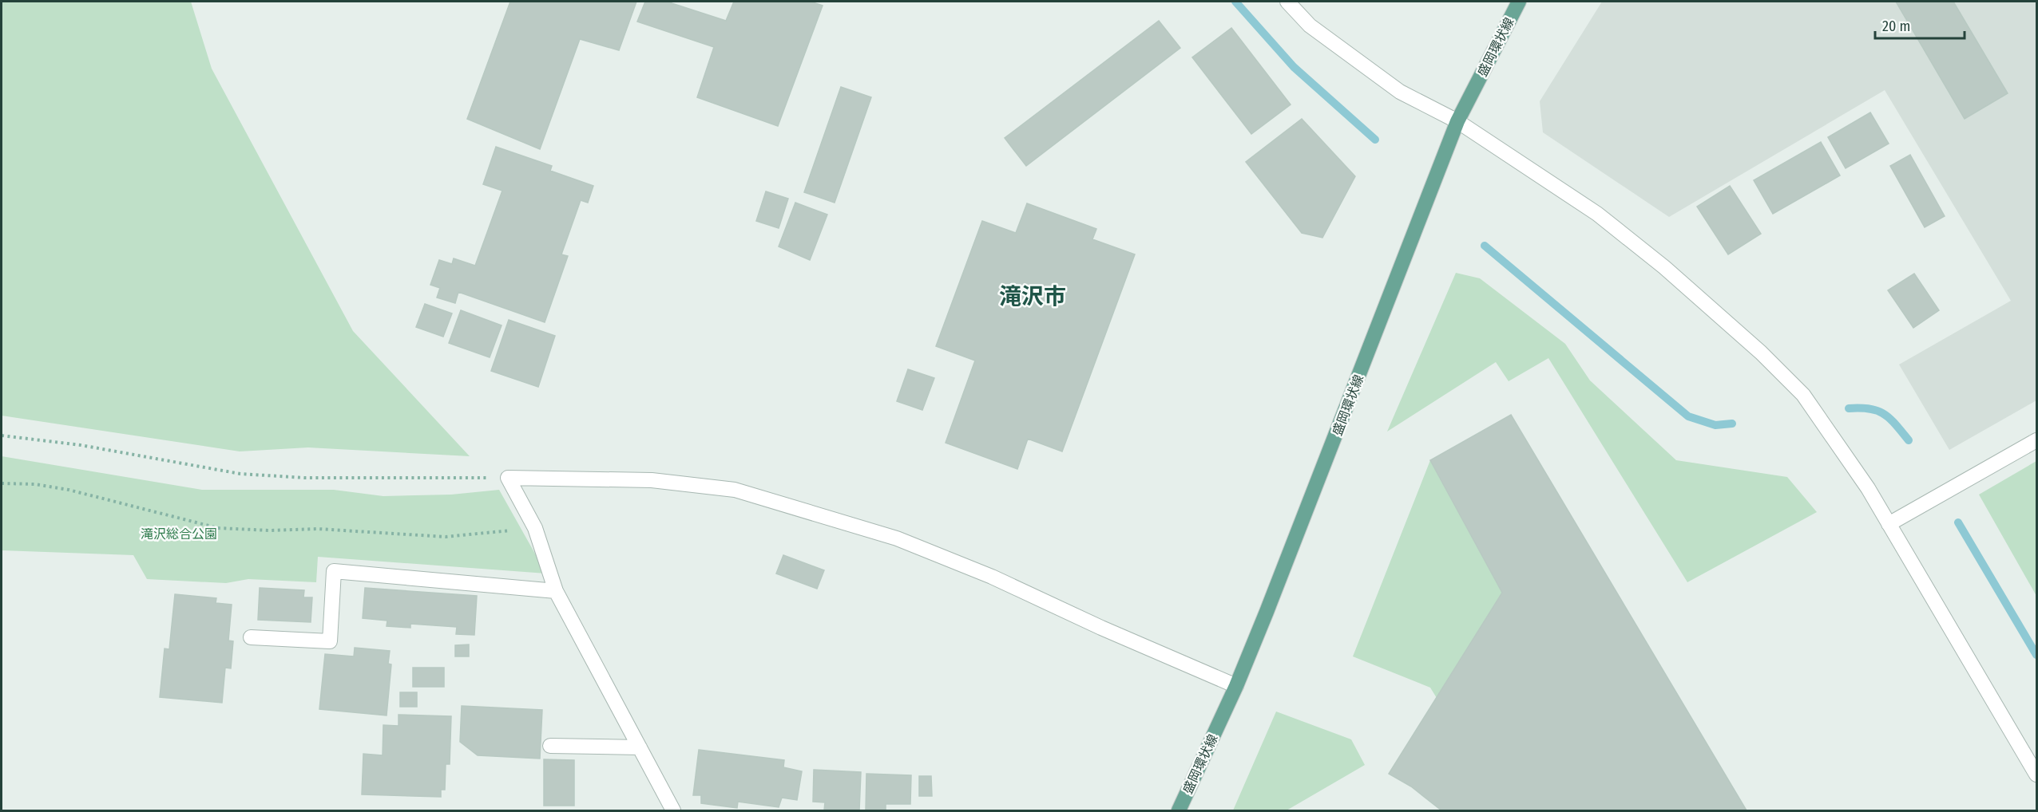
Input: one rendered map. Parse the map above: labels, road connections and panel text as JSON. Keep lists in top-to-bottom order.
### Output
{
  "streets": {
    "main road": ["盛岡環状線"]
  },
  "districts": ["滝沢市"],
  "parks": ["滝沢総合公園"],
  "scale_bar": "20 m"
}
